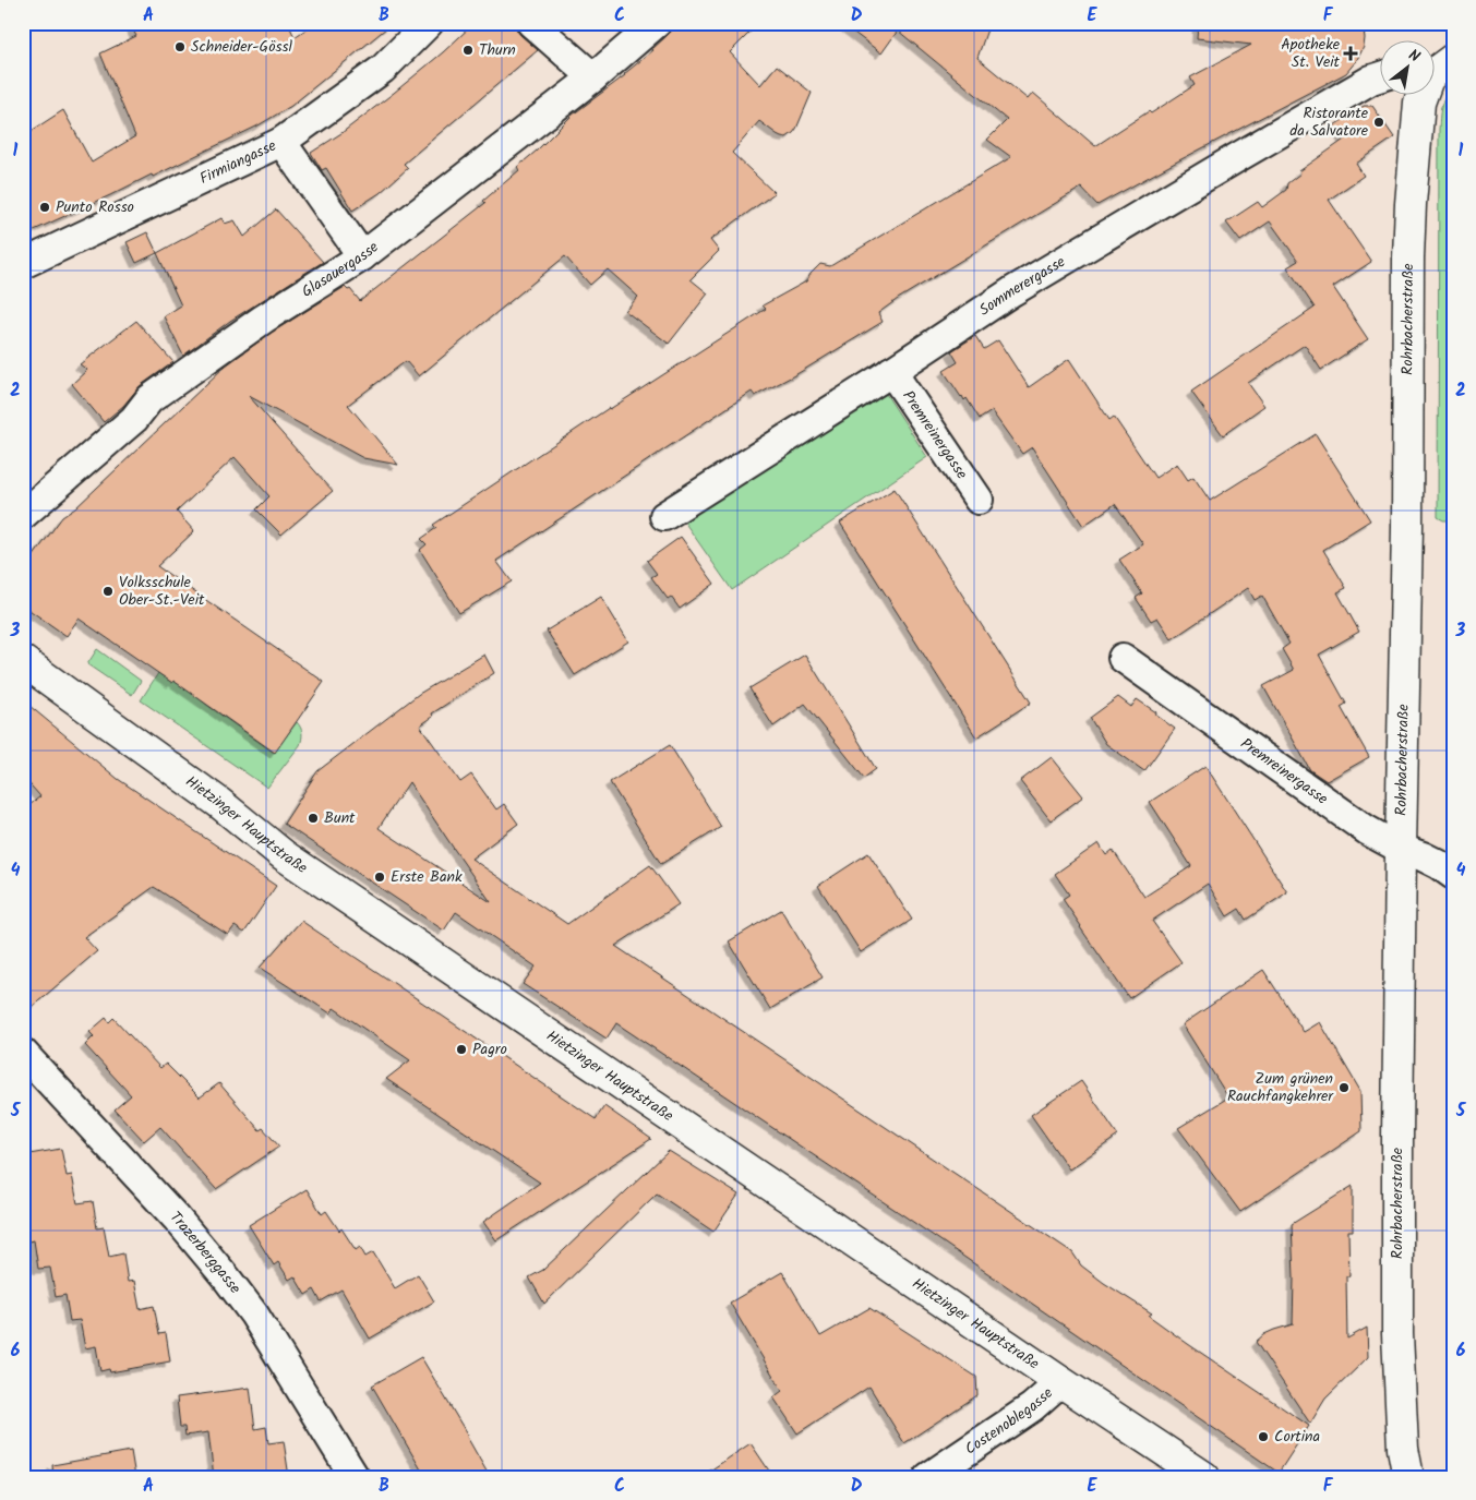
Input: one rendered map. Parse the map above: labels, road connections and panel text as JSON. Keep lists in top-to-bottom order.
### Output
{
  "streets": {
    "main road": ["Rohrbacherstraße", "Hietzinger Hauptstraße"],
    "street": [
      "Firmiangasse",
      "Glasauergasse",
      "Sommerergasse",
      "Premreinergasse",
      "Trazerberggasse",
      "Costenoblegasse"
    ]
  },
  "crossings": [
    ["Sommerergasse", "Premreinergasse"],
    ["Rohrbacherstraße", "Premreinergasse"],
    ["Hietzinger Hauptstraße", "Costenoblegasse"]
  ],
  "places": {
    "other": [
      "Schneider-Gössl",
      "Thurn",
      "Ristorante da Salvatore",
      "Punto Rosso",
      "Volksschule Ober-St.-Veit",
      "Bunt",
      "Erste Bank",
      "Pagro",
      "Zum grünen Rauchfangkehrer",
      "Cortina"
    ],
    "health": ["Apotheke St. Veit"]
  },
  "north": "top right",
  "grid": {
    "columns": [
      "A",
      "B",
      "C",
      "D",
      "E",
      "F"
    ],
    "rows": [
      "1",
      "2",
      "3",
      "4",
      "5",
      "6"
    ]
  }
}
